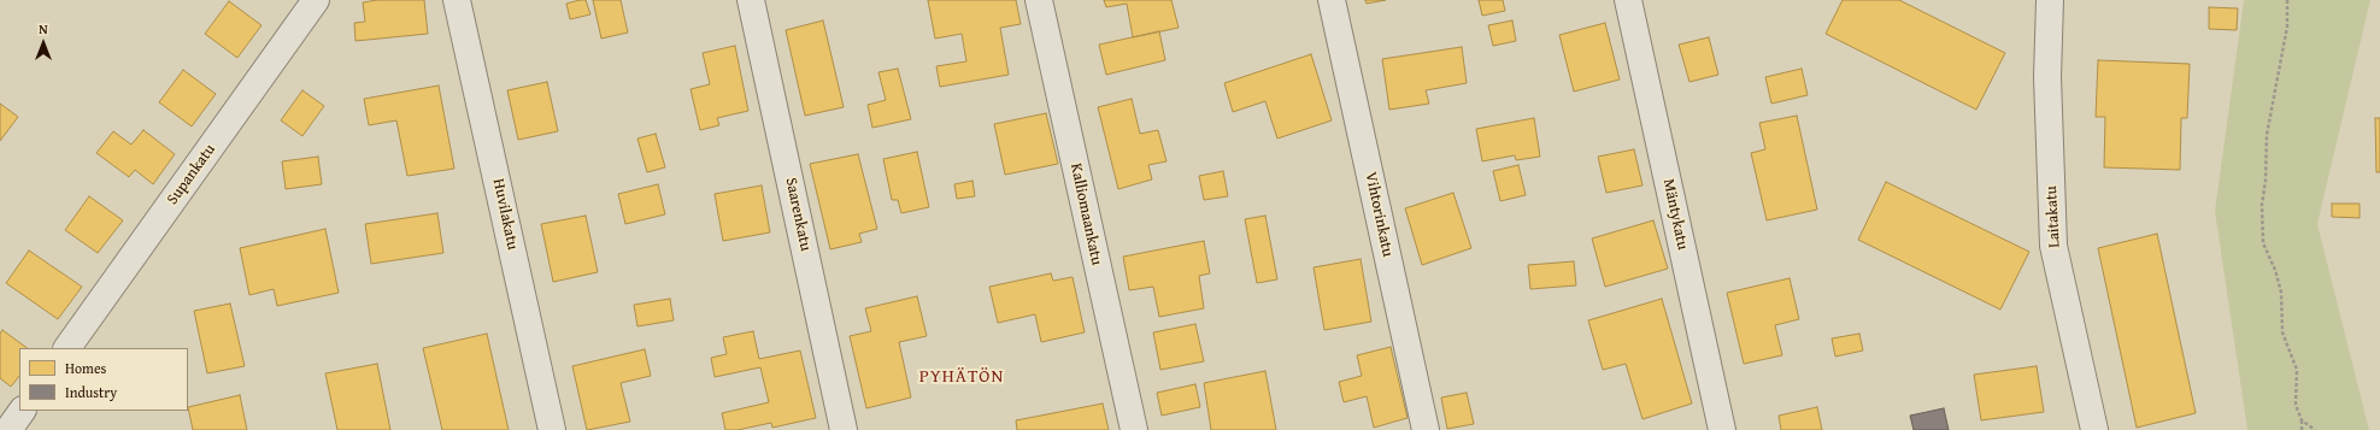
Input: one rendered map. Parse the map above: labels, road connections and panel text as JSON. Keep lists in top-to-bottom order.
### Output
{
  "streets": {
    "street": [
      "Supankatu",
      "Huvilakatu",
      "Saarenkatu",
      "Kalliomaankatu",
      "Vihtorinkatu",
      "Mäntykatu",
      "Laitakatu"
    ]
  },
  "districts": ["PYHÄTÖN"],
  "legend": ["Homes", "Industry"],
  "north": "top"
}
